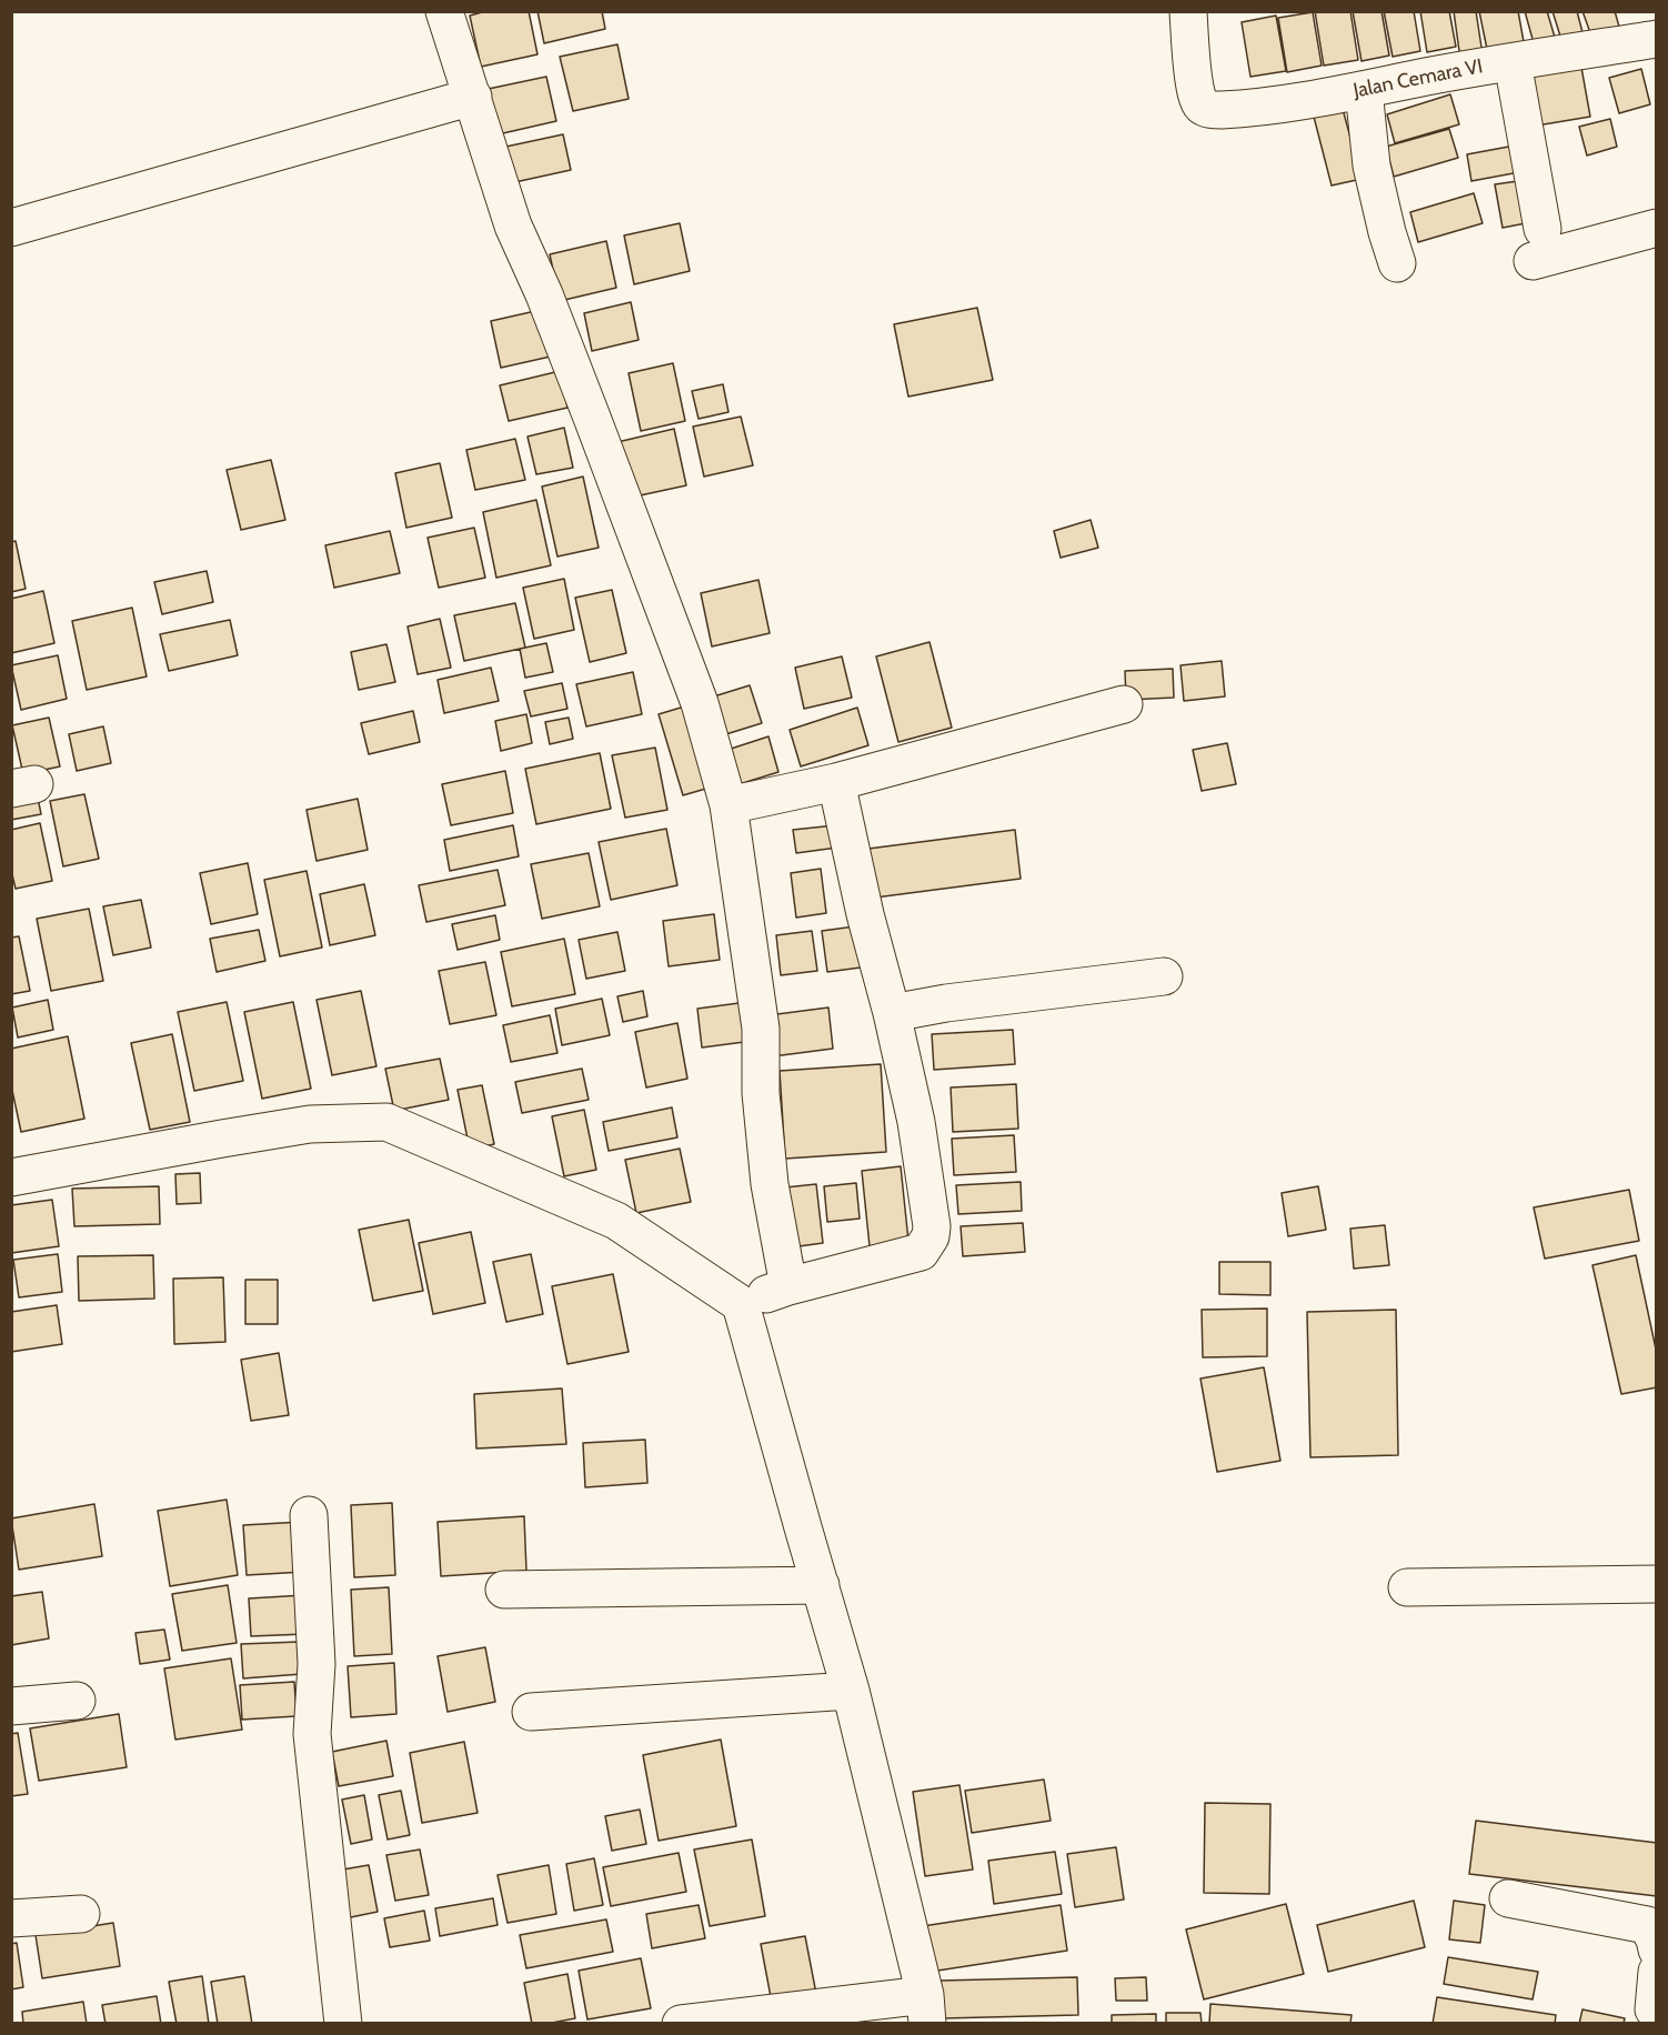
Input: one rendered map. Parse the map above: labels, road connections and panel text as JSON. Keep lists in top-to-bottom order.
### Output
{
  "streets": {
    "street": ["Jalan Cemara VI"]
  }
}
